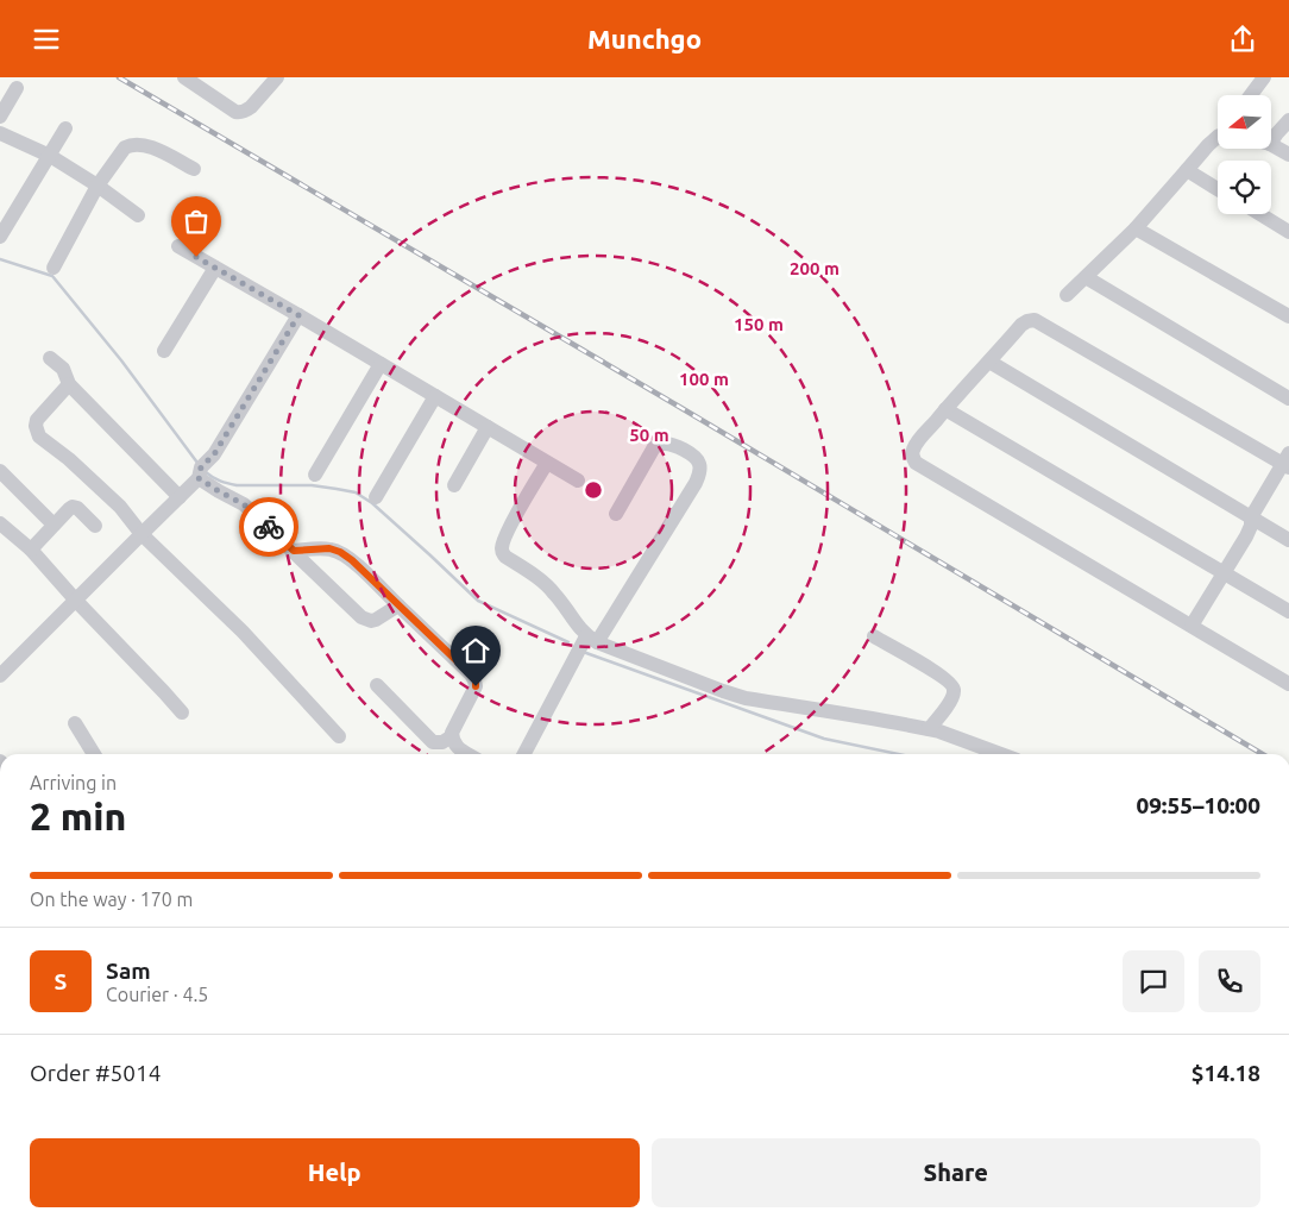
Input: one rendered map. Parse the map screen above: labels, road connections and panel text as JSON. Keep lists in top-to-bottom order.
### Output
{
  "north": "left",
  "page": {
    "header": "Munchgo",
    "heading": ["2 min", "Arriving in", "09:55–10:00"],
    "panel": [
      "Sam",
      "Courier · 4.5",
      "Order #5014",
      "$14.18"
    ],
    "bar": "On the way · 170 m",
    "round": "S",
    "buttons": ["Help", "Share"]
  },
  "rings": [
    "200 m",
    "150 m",
    "100 m",
    "50 m"
  ]
}
